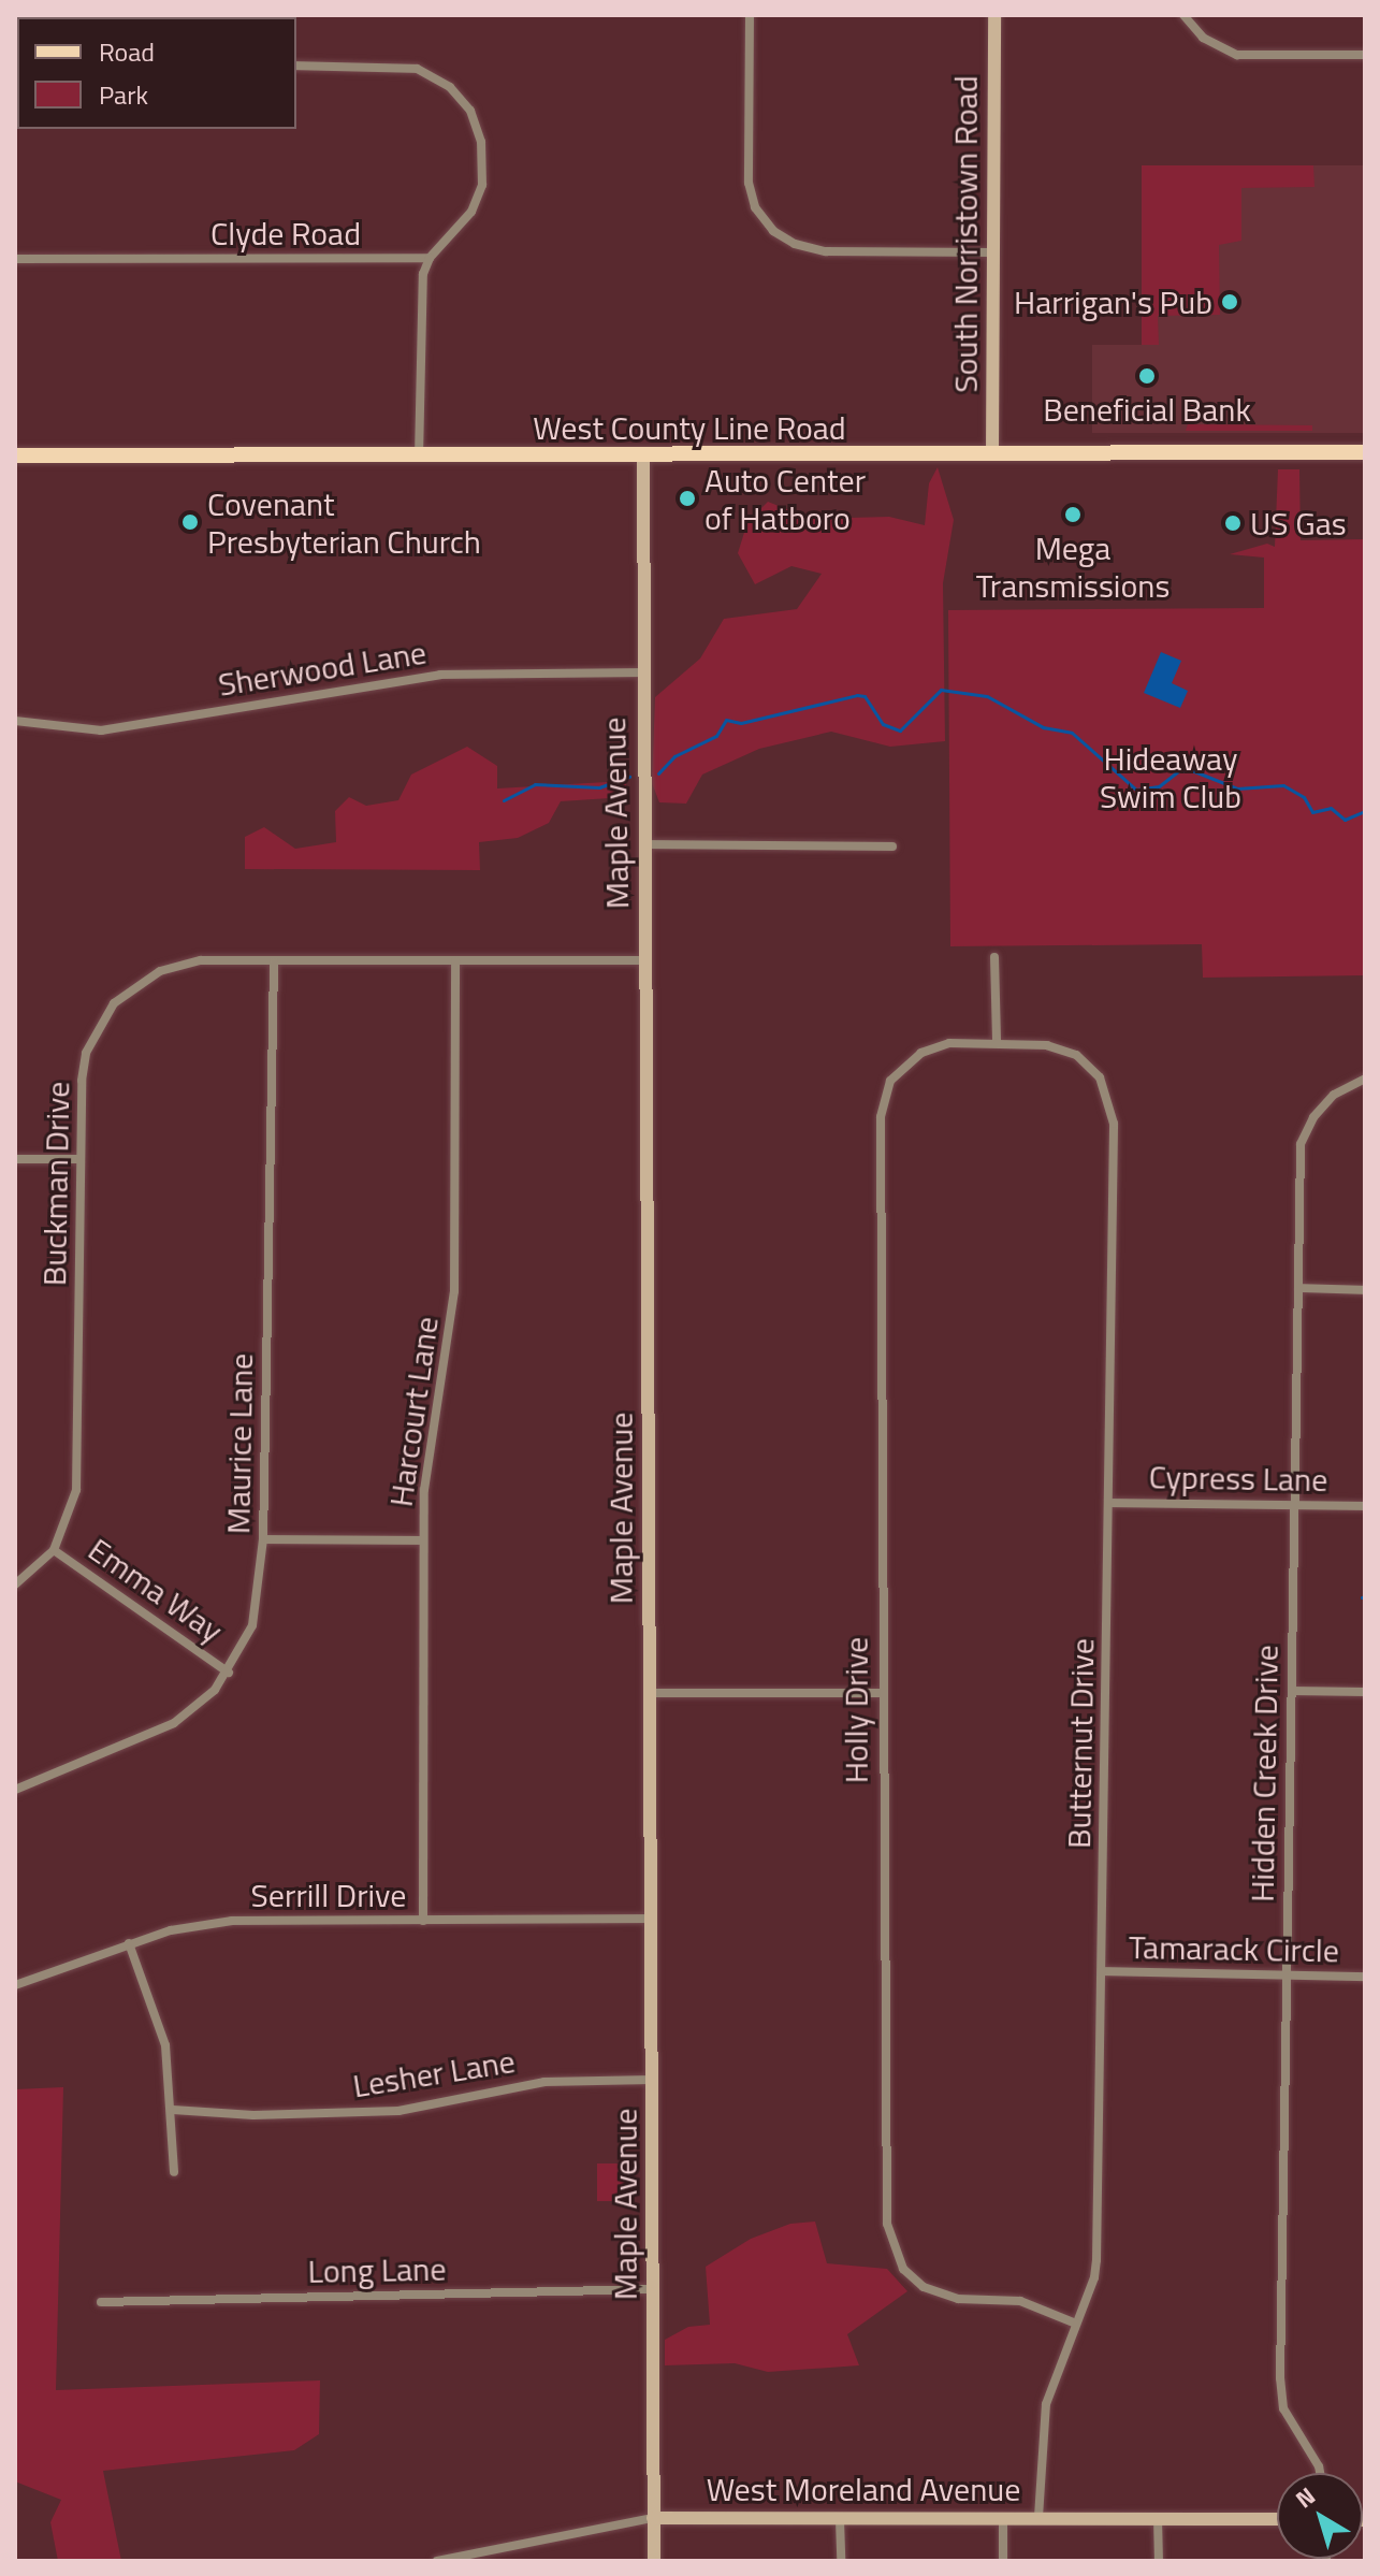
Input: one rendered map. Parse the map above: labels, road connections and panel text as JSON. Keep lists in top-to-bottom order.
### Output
{
  "streets": {
    "main road": ["West County Line Road"],
    "street": [
      "Clyde Road",
      "South Norristown Road",
      "Sherwood Lane",
      "Maple Avenue",
      "Buckman Drive",
      "Harcourt Lane",
      "Maurice Lane",
      "Cypress Lane",
      "Emma Way",
      "Holly Drive",
      "Butternut Drive",
      "Hidden Creek Drive",
      "Serrill Drive",
      "Tamarack Circle",
      "Lesher Lane",
      "Long Lane",
      "West Moreland Avenue"
    ]
  },
  "crossings": [
    ["South Norristown Road", "West County Line Road"],
    ["West County Line Road", "Maple Avenue"],
    ["Sherwood Lane", "Maple Avenue"],
    ["Maple Avenue", "Buckman Drive"],
    ["Maple Avenue", "Serrill Drive"],
    ["Maple Avenue", "Lesher Lane"],
    ["Maple Avenue", "Long Lane"],
    ["Maple Avenue", "West Moreland Avenue"],
    ["Buckman Drive", "Harcourt Lane"],
    ["Buckman Drive", "Maurice Lane"],
    ["Buckman Drive", "Emma Way"],
    ["Harcourt Lane", "Serrill Drive"],
    ["Maurice Lane", "Emma Way"],
    ["Cypress Lane", "Butternut Drive"],
    ["Cypress Lane", "Hidden Creek Drive"],
    ["Holly Drive", "Butternut Drive"],
    ["Butternut Drive", "Tamarack Circle"],
    ["Butternut Drive", "West Moreland Avenue"],
    ["Hidden Creek Drive", "Tamarack Circle"]
  ],
  "parks": ["Hideaway Swim Club"],
  "places": [
    "Harrigan's Pub",
    "Beneficial Bank",
    "Auto Center of Hatboro",
    "Mega Transmissions",
    "Covenant Presbyterian Church",
    "US Gas"
  ],
  "legend": ["Road", "Park"],
  "north": "top left"
}
